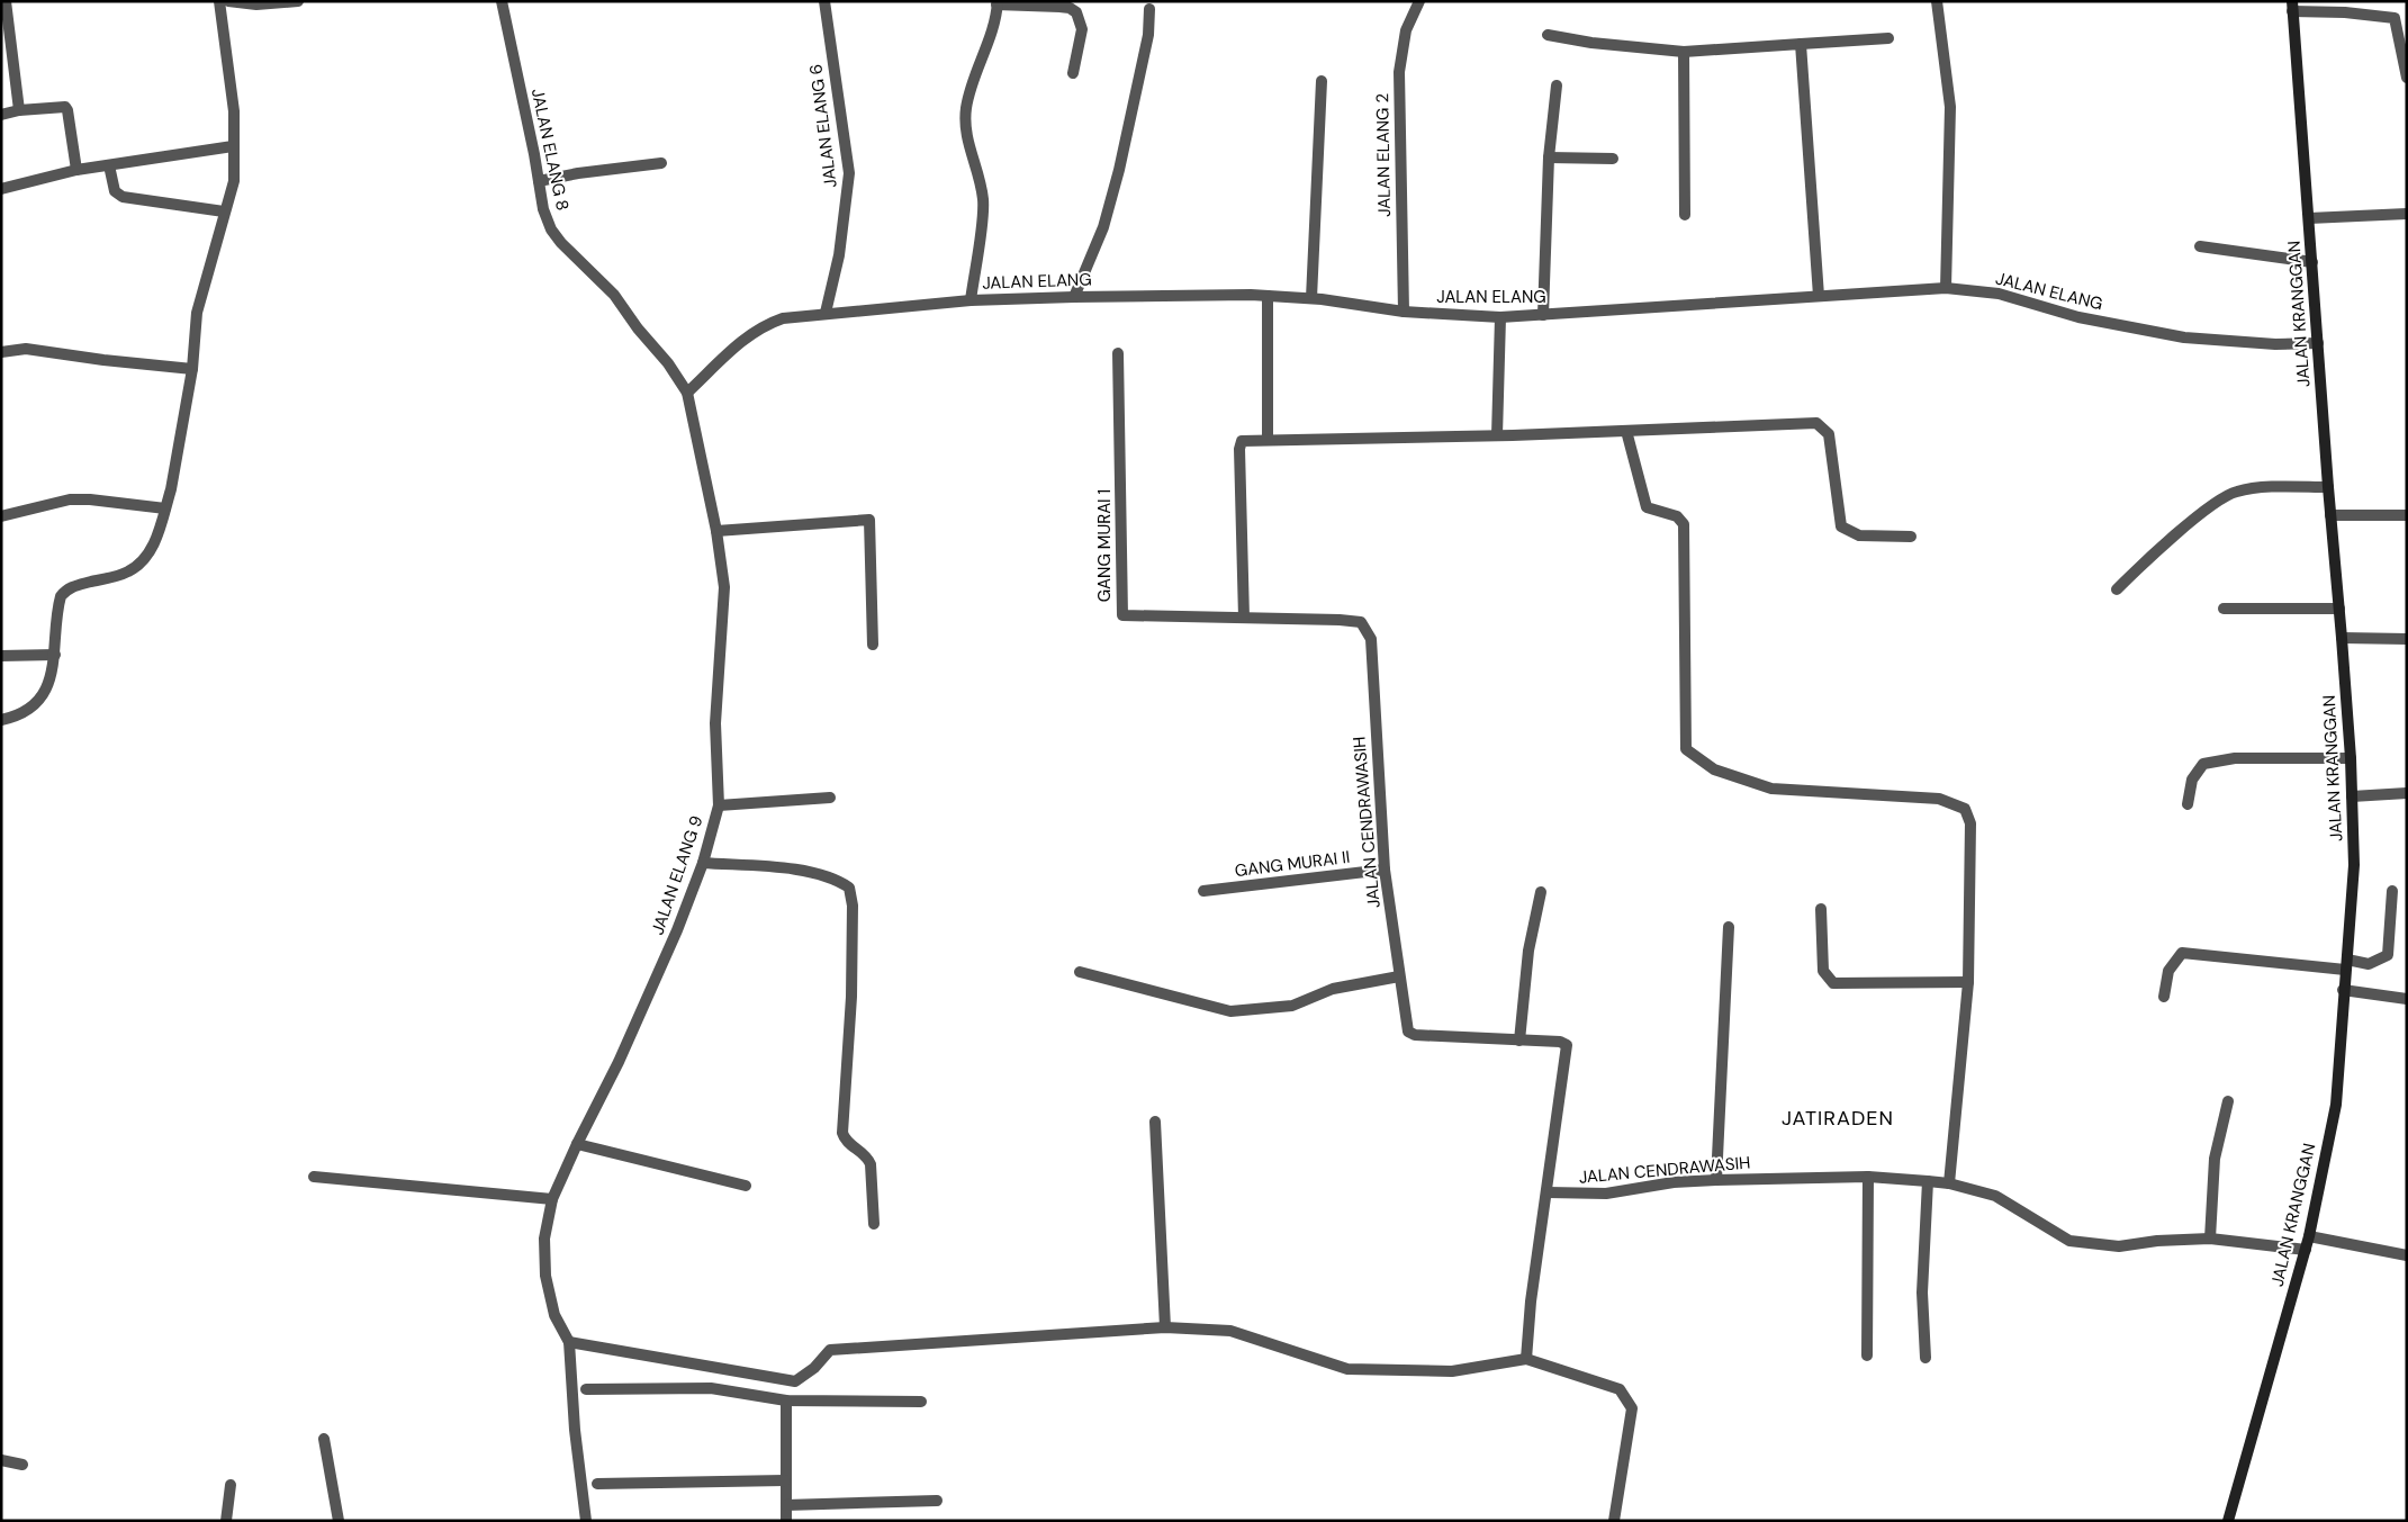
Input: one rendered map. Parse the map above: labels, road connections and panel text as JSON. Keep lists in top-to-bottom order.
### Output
{
  "streets": {
    "main road": ["JALAN KRANGGAN"],
    "street": [
      "JALAN ELANG 6",
      "JALAN ELANG 8",
      "JALAN ELANG 2",
      "JALAN ELANG",
      "GANG MURAI 1",
      "JALAN CENDRAWASIH",
      "GANG MURAI II",
      "JALAN ELANG 9"
    ]
  },
  "crossings": [
    ["JALAN ELANG 6", "JALAN ELANG"],
    ["JALAN ELANG 8", "JALAN ELANG"],
    ["JALAN ELANG 8", "JALAN ELANG 9"],
    ["JALAN ELANG 2", "JALAN ELANG"],
    ["JALAN ELANG", "JALAN KRANGGAN"],
    ["JALAN ELANG", "JALAN ELANG 9"],
    ["JALAN KRANGGAN", "JALAN CENDRAWASIH"],
    ["GANG MURAI 1", "JALAN CENDRAWASIH"],
    ["JALAN CENDRAWASIH", "GANG MURAI II"]
  ],
  "districts": ["JATIRADEN"]
}
